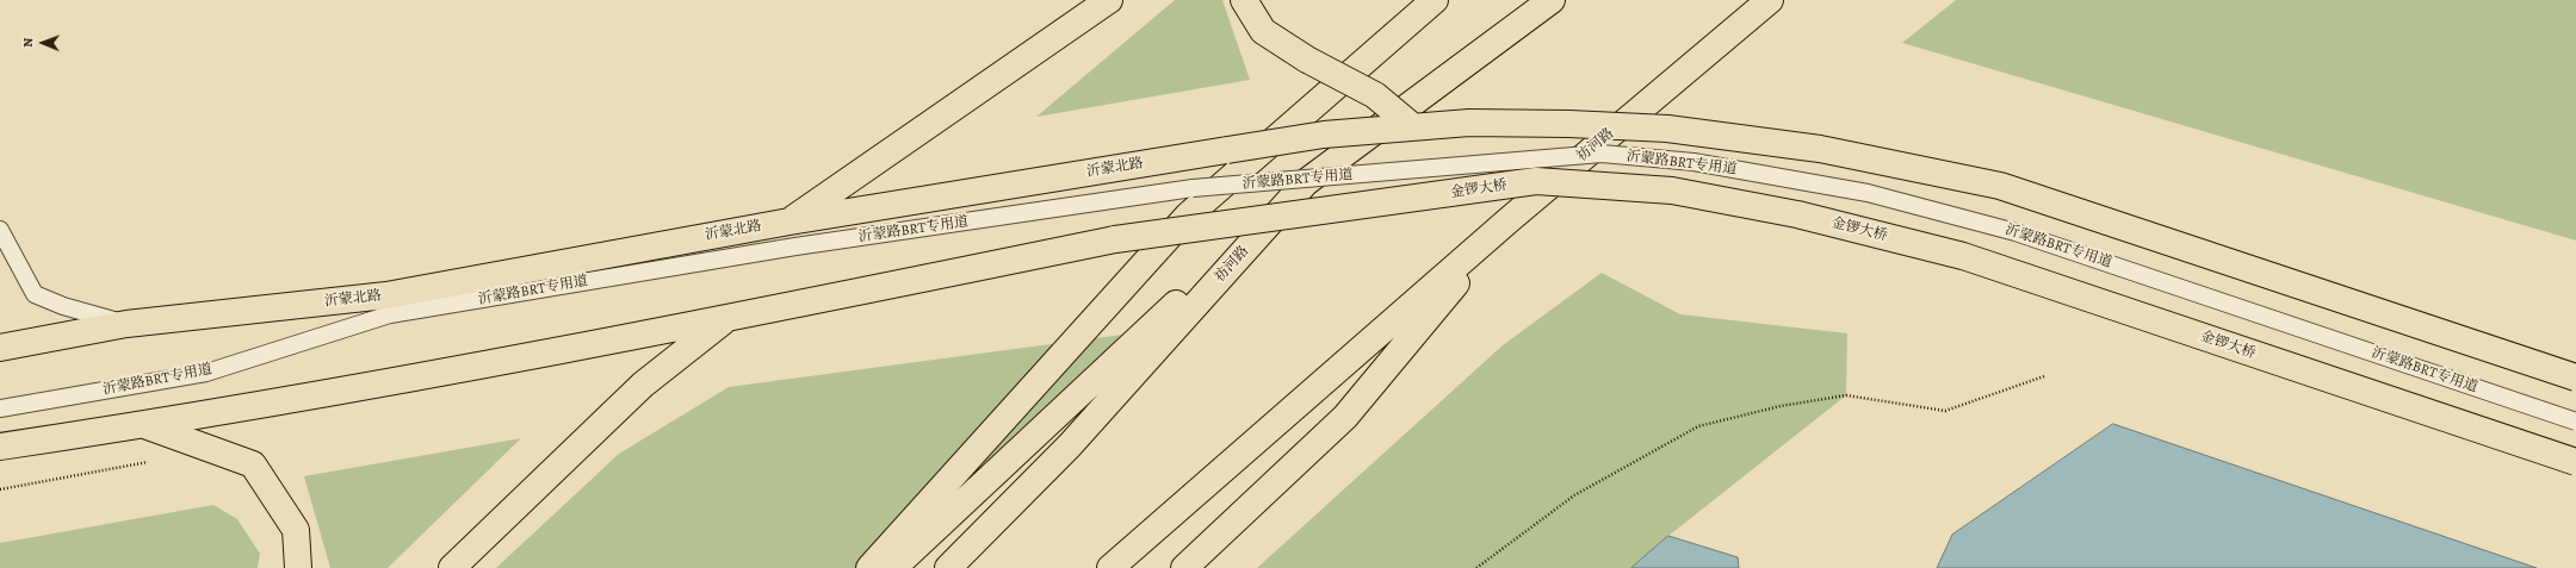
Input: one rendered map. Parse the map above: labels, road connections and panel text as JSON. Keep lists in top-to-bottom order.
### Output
{
  "streets": {
    "main road": ["祊河路", "沂蒙北路", "金锣大桥"],
    "lane": ["沂蒙路BRT专用道"]
  },
  "north": "left"
}
